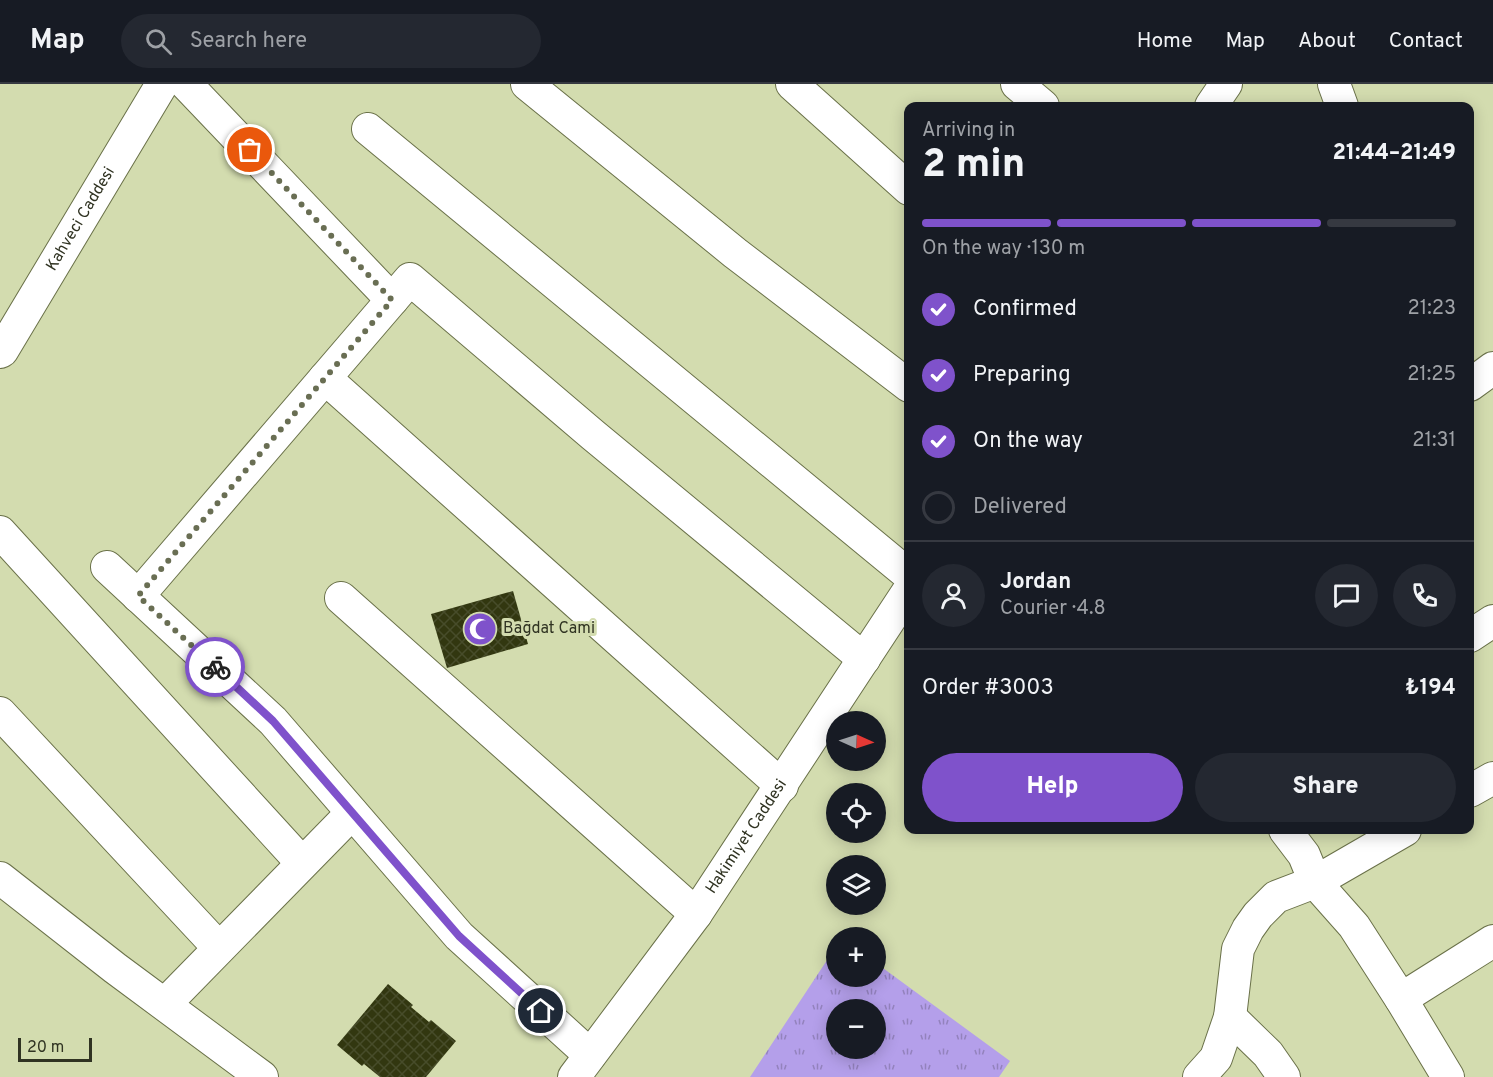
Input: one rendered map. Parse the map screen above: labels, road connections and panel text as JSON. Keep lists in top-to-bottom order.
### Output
{
  "streets": {
    "street": ["Kahveci Caddesi", "Hakimiyet Caddesi"]
  },
  "places": {
    "mosque": ["Bağdat Cami"]
  },
  "scale_bar": "20 m",
  "north": "right",
  "page": {
    "header": "Map",
    "search": "Search here",
    "nav": [
      "Home",
      "Map",
      "About",
      "Contact"
    ],
    "heading": ["2 min", "Arriving in", "21:44–21:49"],
    "panel": [
      "Jordan",
      "Courier · 4.8",
      "Order #3003",
      "₺194"
    ],
    "bar": "On the way · 130 m",
    "list": [
      ["Confirmed", "21:23"],
      ["Preparing", "21:25"],
      ["On the way", "21:31"],
      "Delivered"
    ],
    "map_buttons": ["+", "−"],
    "buttons": ["Help", "Share"],
    "scale": "20 m"
  }
}
